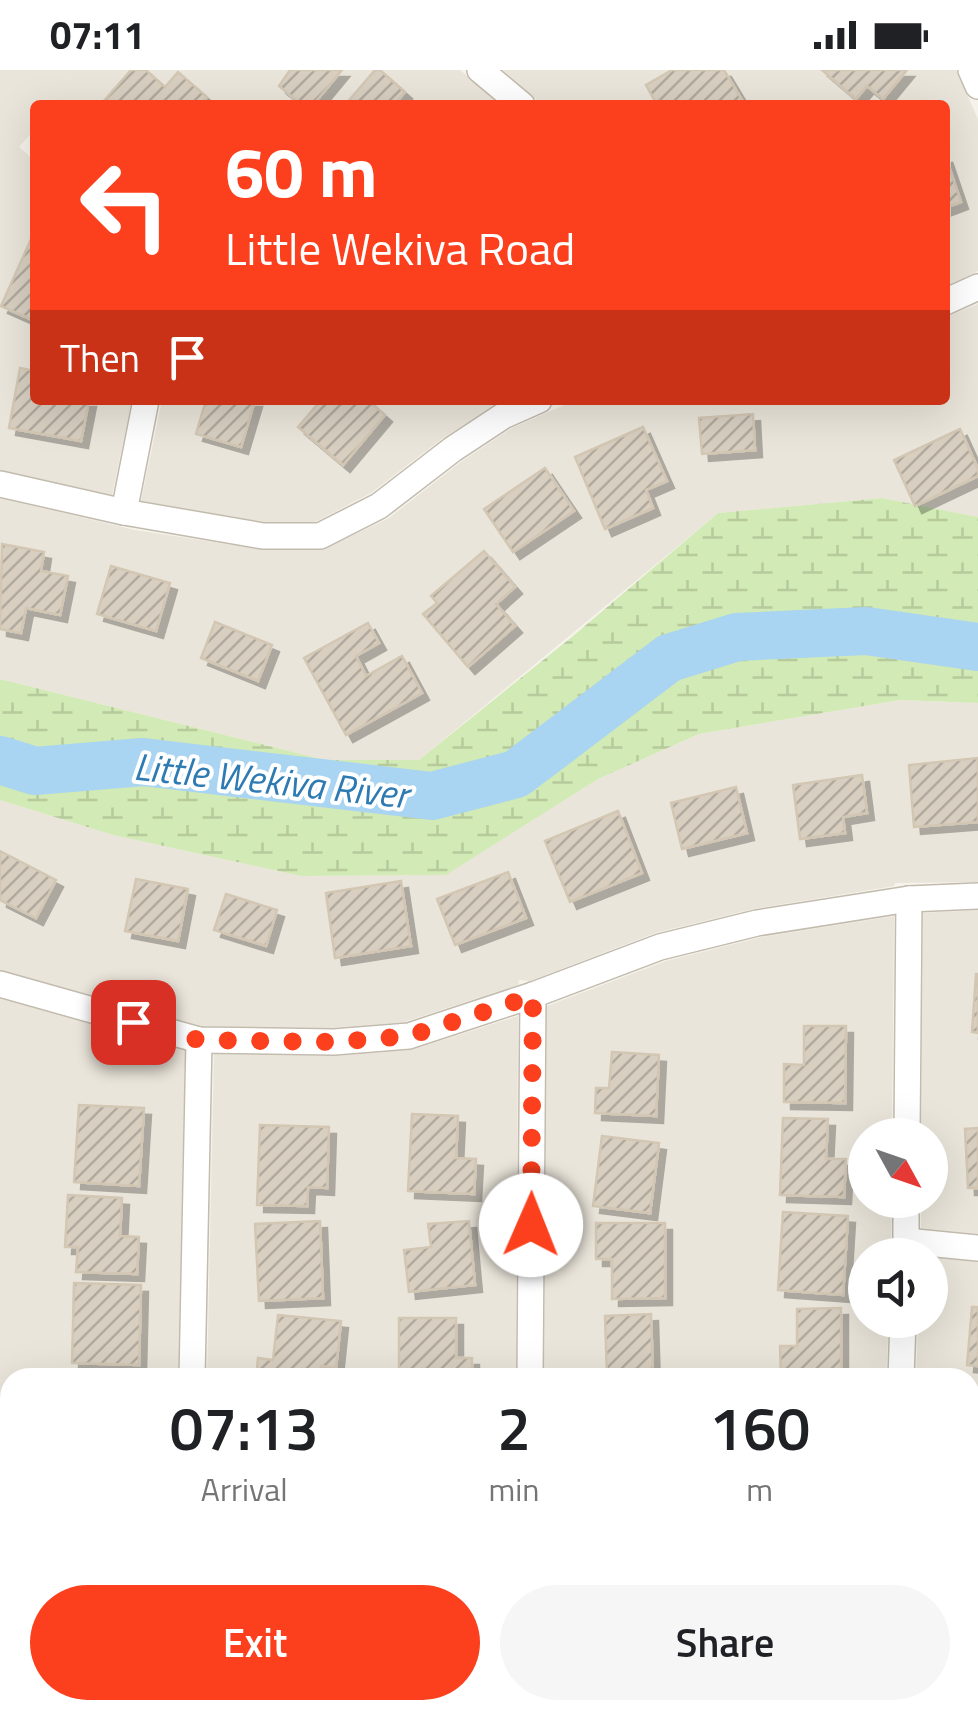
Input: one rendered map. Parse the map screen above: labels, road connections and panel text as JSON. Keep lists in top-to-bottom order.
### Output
{
  "water": ["Little Wekiva River"],
  "north": "bottom right",
  "page": {
    "status": "07:11",
    "turn": ["60 m", "Little Wekiva Road"],
    "then": "Then",
    "eta": [
      "07:13",
      "Arrival",
      "2",
      "min",
      "160",
      "m"
    ],
    "buttons": ["Exit", "Share"]
  }
}
